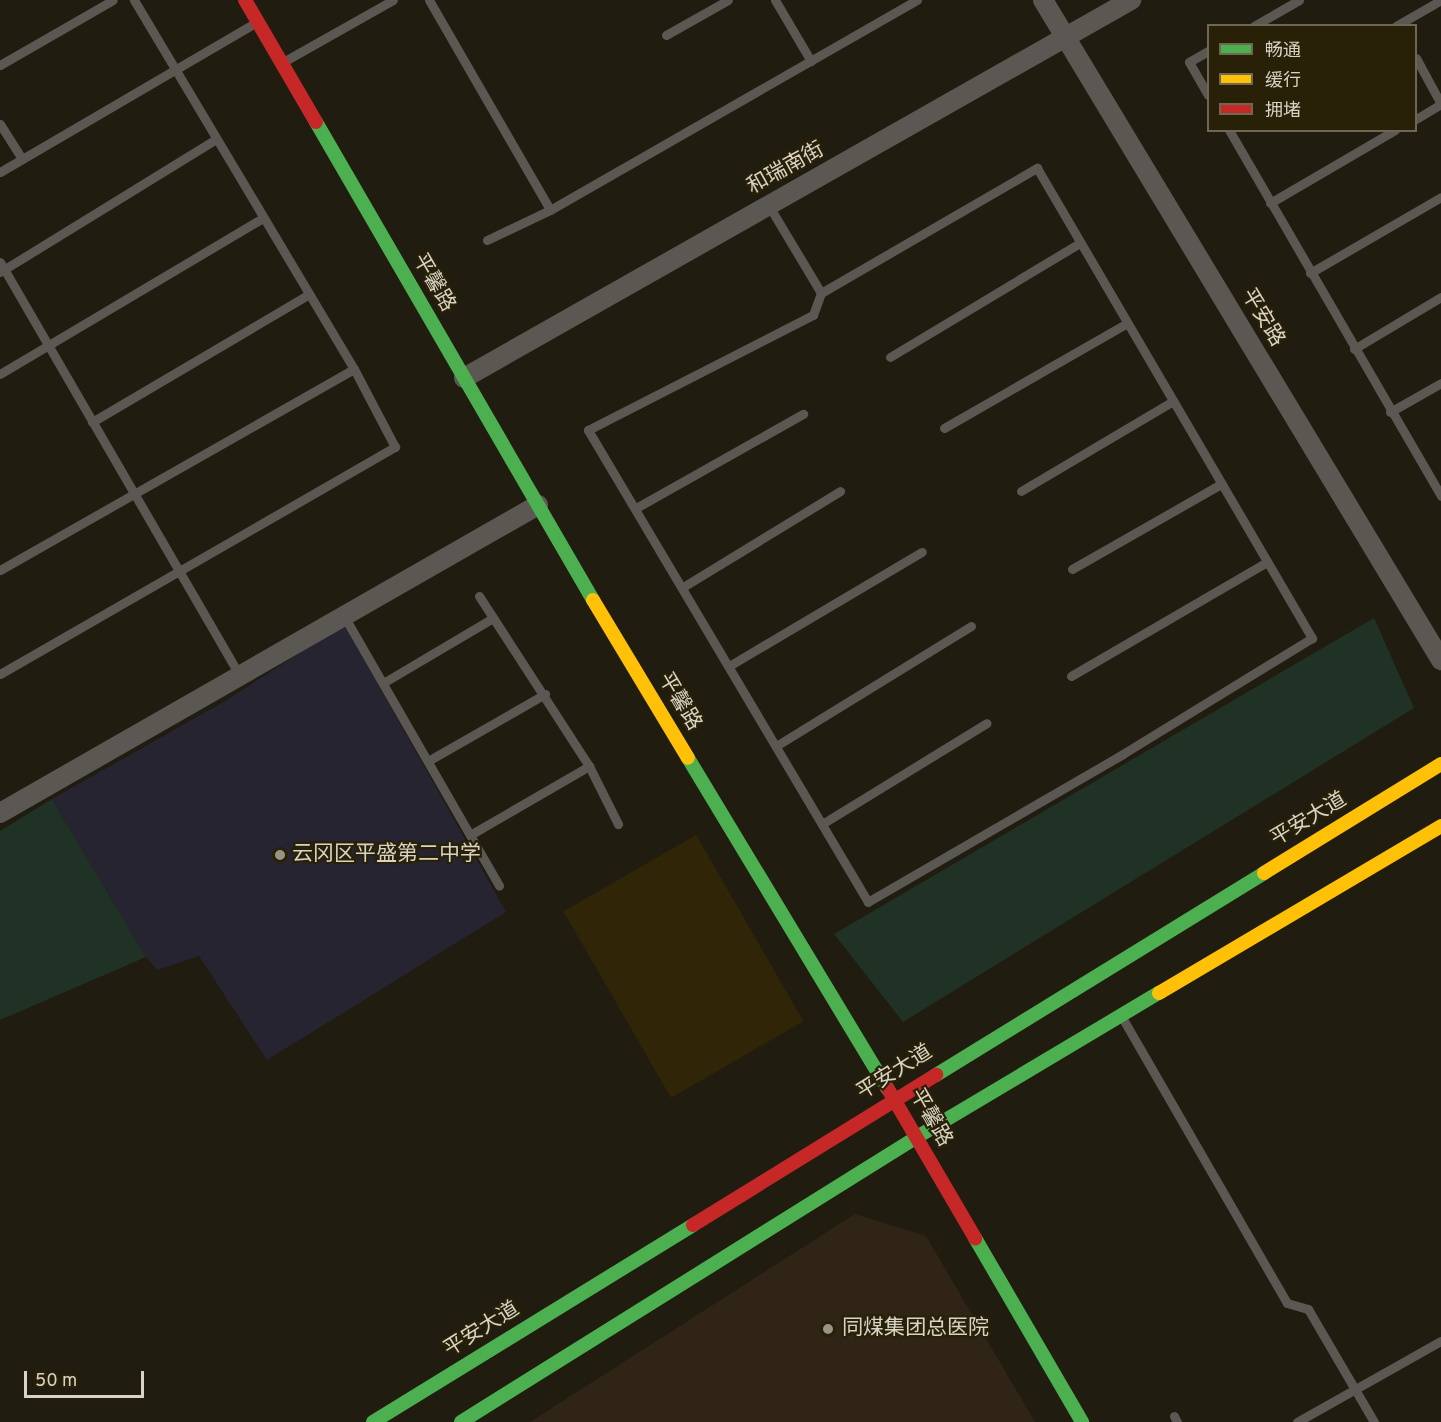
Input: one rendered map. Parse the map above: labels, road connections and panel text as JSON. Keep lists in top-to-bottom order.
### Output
{
  "streets": {
    "main road": ["平馨路", "平安大道"],
    "street": ["和瑞南街", "平安路"]
  },
  "crossings": [
    ["和瑞南街", "平馨路"],
    ["和瑞南街", "平安路"],
    ["平馨路", "平安大道"]
  ],
  "places": ["云冈区平盛第二中学", "同煤集团总医院"],
  "legend": ["畅通", "缓行", "拥堵"],
  "scale_bar": "50 m"
}
